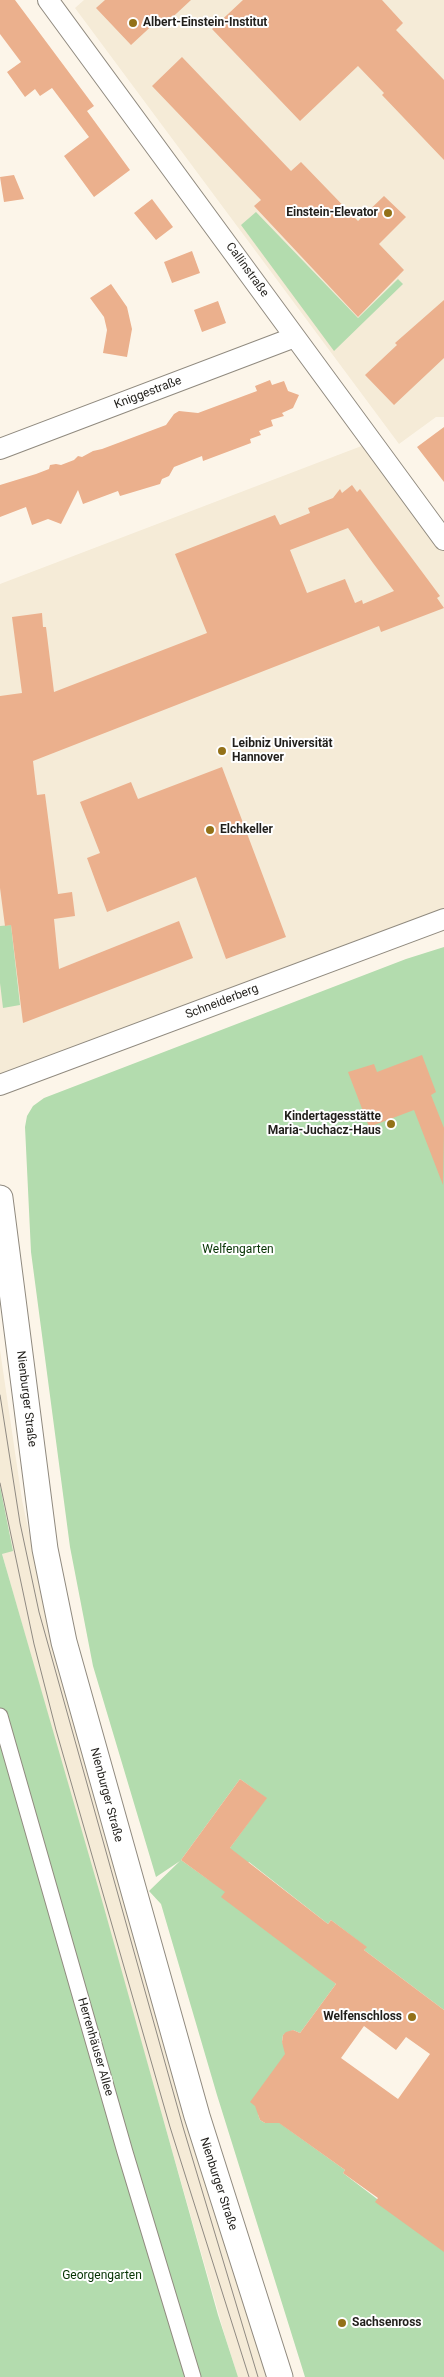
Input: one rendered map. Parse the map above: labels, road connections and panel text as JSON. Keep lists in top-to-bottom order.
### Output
{
  "streets": {
    "street": [
      "Callinstraße",
      "Kniggestraße",
      "Schneiderberg",
      "Nienburger Straße",
      "Herrenhäuser Allee"
    ]
  },
  "crossings": [
    ["Callinstraße", "Kniggestraße"]
  ],
  "parks": ["Welfengarten", "Georgengarten"],
  "places": [
    "Albert-Einstein-Institut",
    "Einstein-Elevator",
    "Leibniz Universität Hannover",
    "Elchkeller",
    "Kindertagesstätte Maria-Juchacz-Haus",
    "Welfenschloss",
    "Sachsenross"
  ]
}
